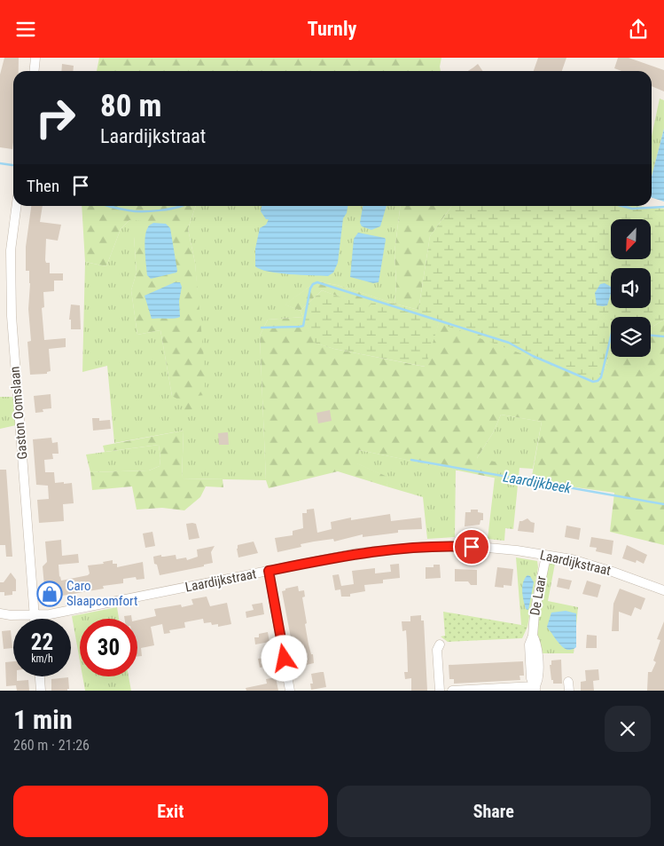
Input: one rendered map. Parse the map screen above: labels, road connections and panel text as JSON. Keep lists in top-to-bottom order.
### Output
{
  "streets": {
    "street": ["Gaston Oomslaan", "Laardijkstraat", "De Laar"]
  },
  "crossings": [
    ["Gaston Oomslaan", "Laardijkstraat"],
    ["Laardijkstraat", "De Laar"]
  ],
  "water": ["Laardijkbeek"],
  "places": {
    "shop": ["Caro Slaapcomfort"]
  },
  "north": "bottom left",
  "page": {
    "header": "Turnly",
    "turn": ["80 m", "Laardijkstraat"],
    "then": "Then",
    "speed": "22 km/h",
    "limit": "30",
    "heading": ["1 min", "260 m · 21:26"],
    "buttons": ["Exit", "Share"]
  }
}
